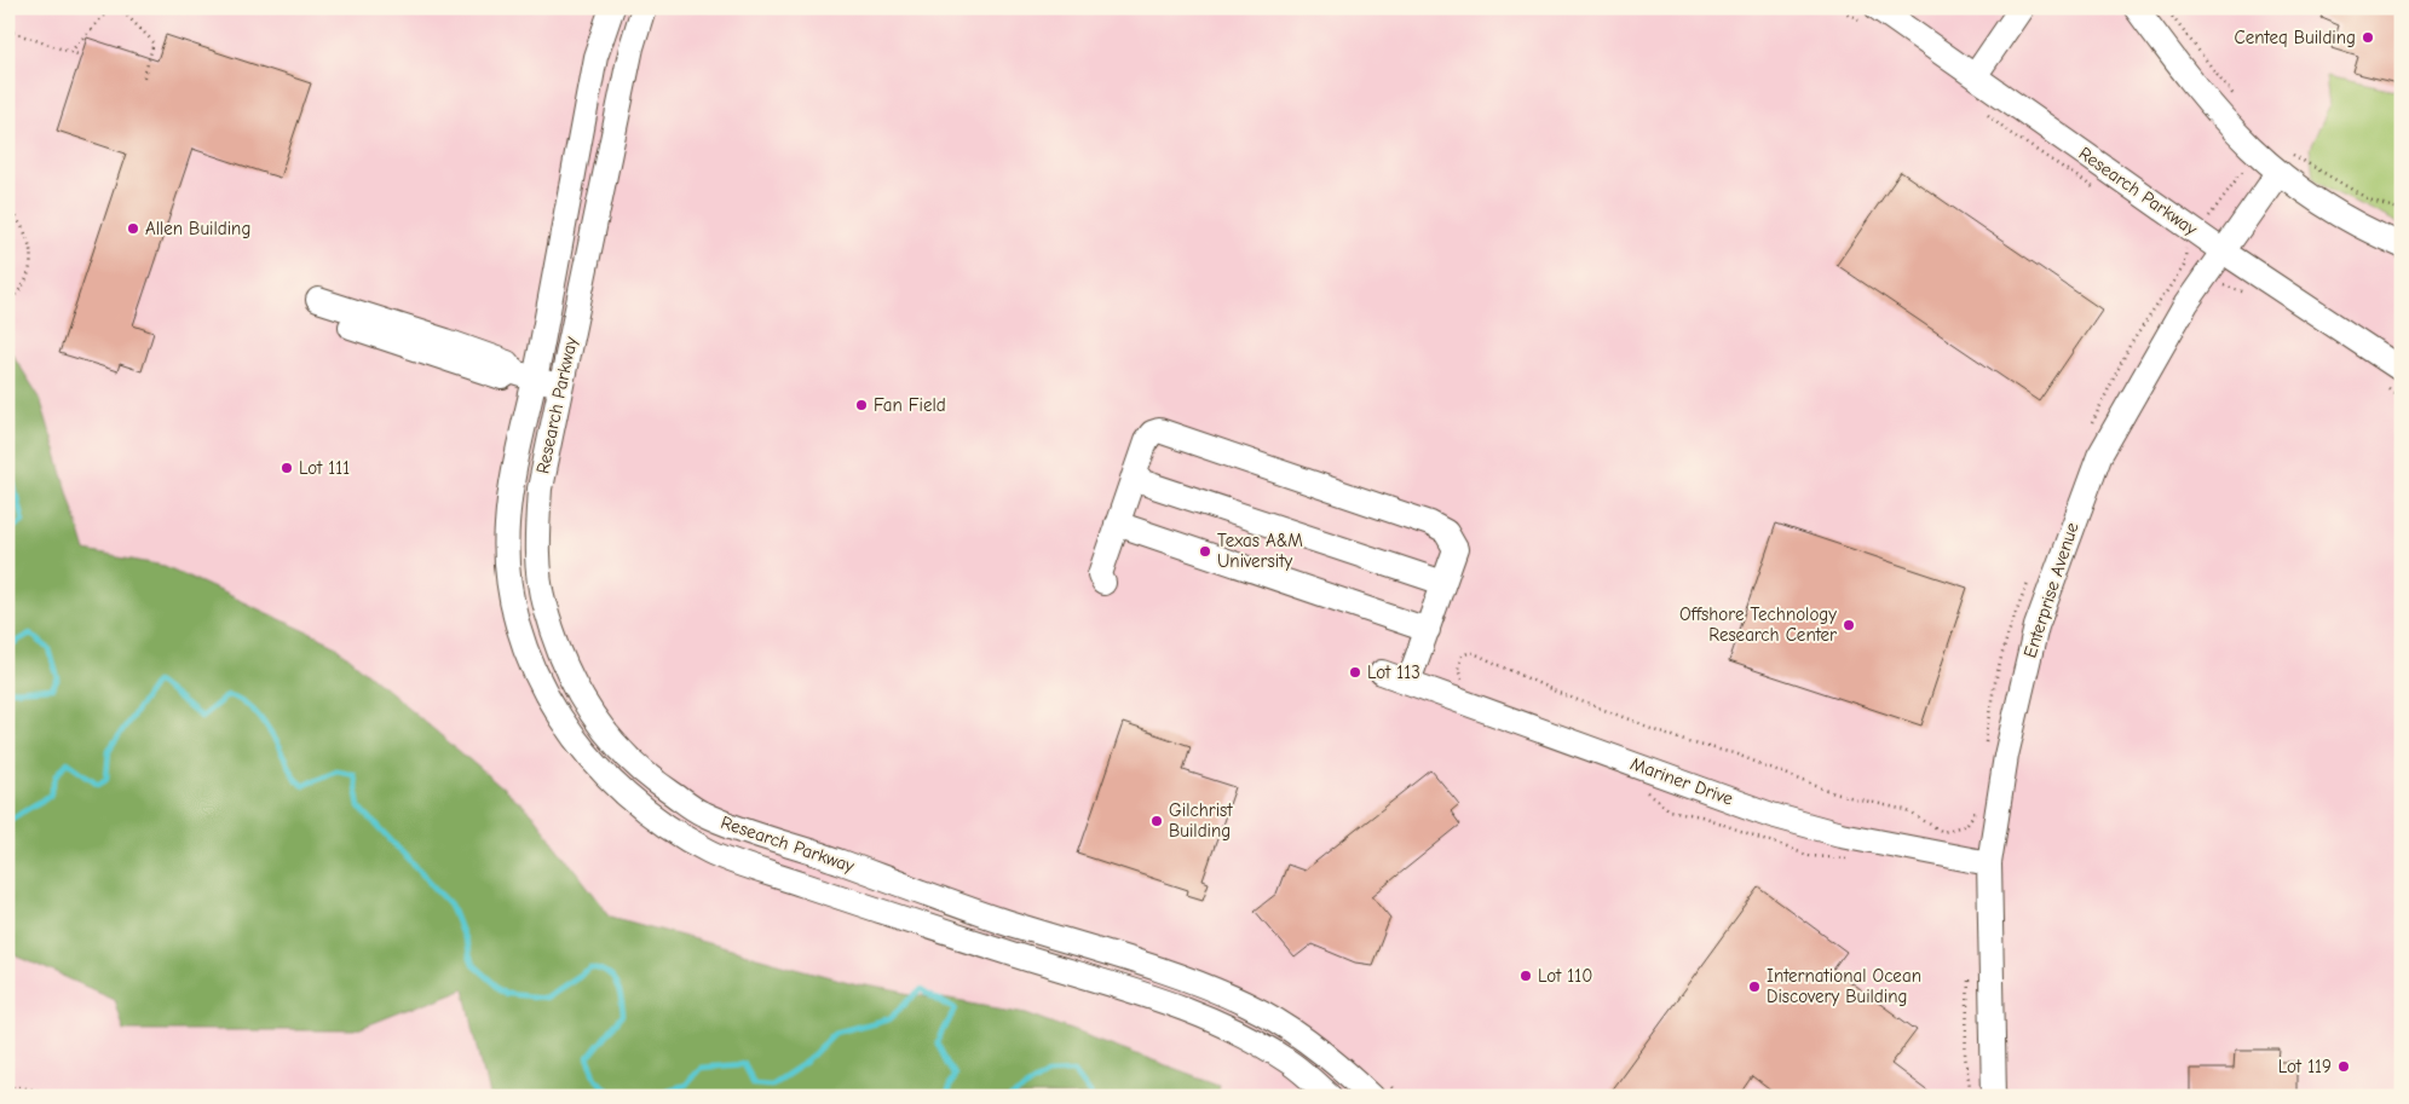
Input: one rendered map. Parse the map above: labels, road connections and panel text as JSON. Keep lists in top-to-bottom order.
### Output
{
  "streets": {
    "street": ["Research Parkway", "Enterprise Avenue", "Mariner Drive"]
  },
  "crossings": [
    ["Research Parkway", "Enterprise Avenue"],
    ["Enterprise Avenue", "Mariner Drive"]
  ],
  "places": [
    "Centeq Building",
    "Allen Building",
    "Fan Field",
    "Lot 111",
    "Texas A&M University",
    "Offshore Technology Research Center",
    "Lot 113",
    "Gilchrist Building",
    "Lot 110",
    "International Ocean Discovery Building",
    "Lot 119"
  ]
}
